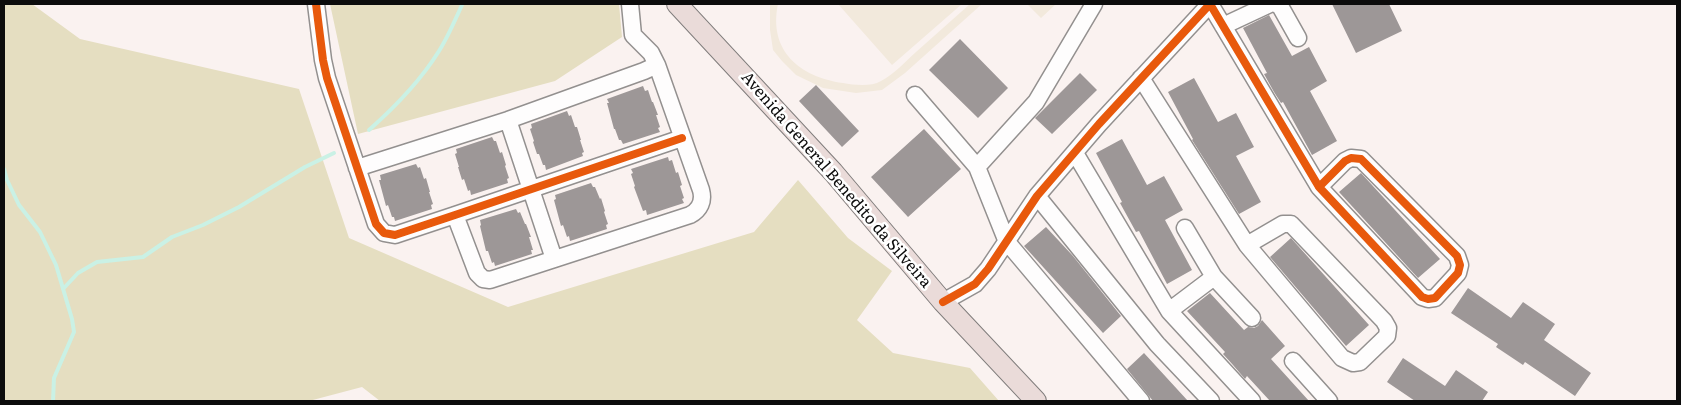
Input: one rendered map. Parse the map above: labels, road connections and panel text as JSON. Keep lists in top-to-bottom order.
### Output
{
  "streets": {
    "main road": ["Avenida General Benedito da Silveira"]
  }
}
